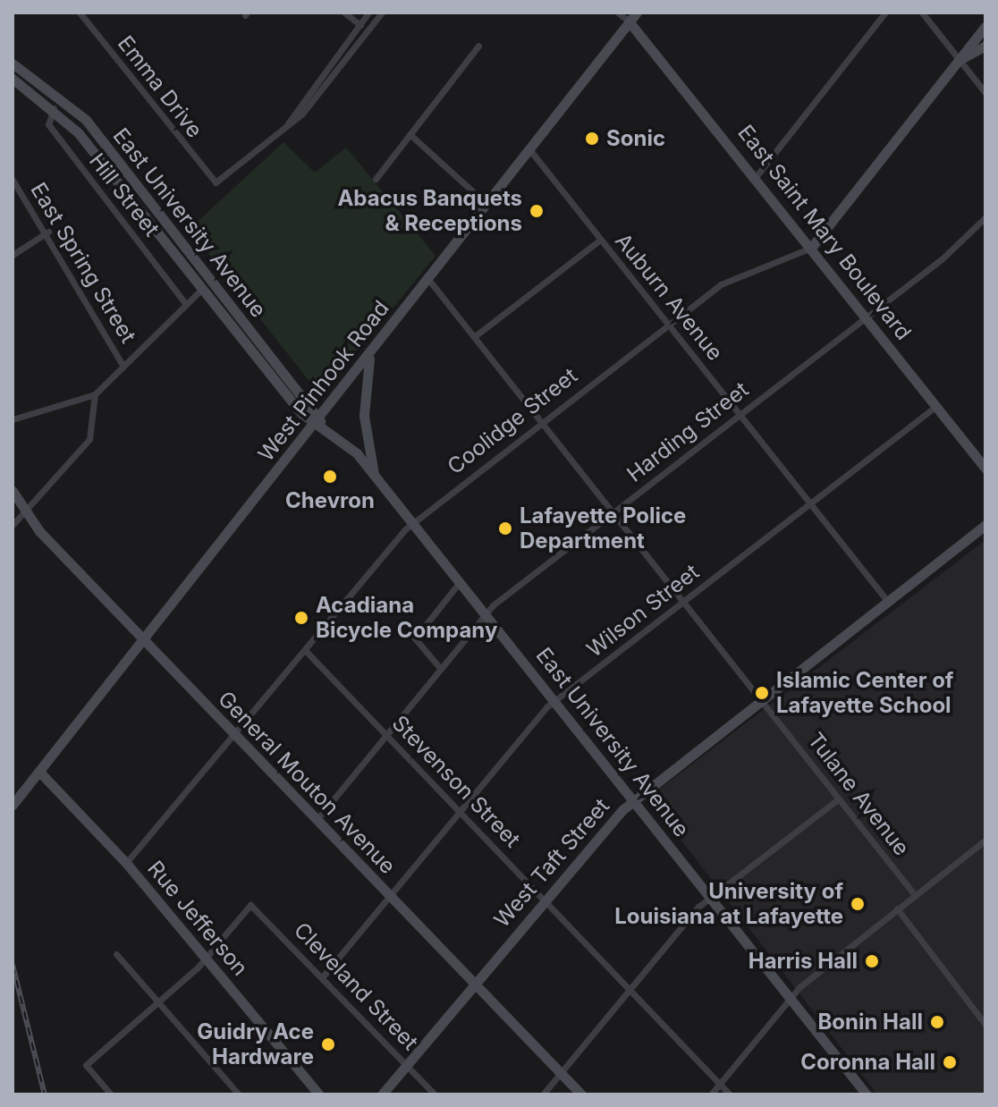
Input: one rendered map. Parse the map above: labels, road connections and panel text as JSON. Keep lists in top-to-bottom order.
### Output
{
  "streets": {
    "street": [
      "Emma Drive",
      "Hill Street",
      "East University Avenue",
      "East Saint Mary Boulevard",
      "East Spring Street",
      "Auburn Avenue",
      "West Pinhook Road",
      "Coolidge Street",
      "Harding Street",
      "Wilson Street",
      "Stevenson Street",
      "General Mouton Avenue",
      "Tulane Avenue",
      "West Taft Street",
      "Rue Jefferson",
      "Cleveland Street"
    ]
  },
  "crossings": [
    ["Hill Street", "East University Avenue"],
    ["East University Avenue", "West Pinhook Road"],
    ["East University Avenue", "Coolidge Street"],
    ["East University Avenue", "Harding Street"],
    ["East University Avenue", "Wilson Street"],
    ["East University Avenue", "West Taft Street"],
    ["East Saint Mary Boulevard", "West Pinhook Road"],
    ["East Saint Mary Boulevard", "Coolidge Street"],
    ["East Saint Mary Boulevard", "Harding Street"],
    ["East Saint Mary Boulevard", "Wilson Street"],
    ["Auburn Avenue", "West Pinhook Road"],
    ["Auburn Avenue", "Coolidge Street"],
    ["Auburn Avenue", "Harding Street"],
    ["Auburn Avenue", "Wilson Street"],
    ["Auburn Avenue", "West Taft Street"],
    ["West Pinhook Road", "General Mouton Avenue"],
    ["West Pinhook Road", "Tulane Avenue"],
    ["West Pinhook Road", "Rue Jefferson"],
    ["Coolidge Street", "Stevenson Street"],
    ["Coolidge Street", "General Mouton Avenue"],
    ["Coolidge Street", "Tulane Avenue"],
    ["Coolidge Street", "Rue Jefferson"],
    ["Harding Street", "Stevenson Street"],
    ["Harding Street", "General Mouton Avenue"],
    ["Harding Street", "Tulane Avenue"],
    ["Wilson Street", "Stevenson Street"],
    ["Wilson Street", "General Mouton Avenue"],
    ["Wilson Street", "Tulane Avenue"],
    ["Wilson Street", "Cleveland Street"],
    ["Stevenson Street", "West Taft Street"],
    ["General Mouton Avenue", "West Taft Street"],
    ["Tulane Avenue", "West Taft Street"],
    ["West Taft Street", "Cleveland Street"],
    ["Rue Jefferson", "Cleveland Street"]
  ],
  "places": [
    "Sonic",
    "Abacus Banquets & Receptions",
    "Chevron",
    "Lafayette Police Department",
    "Acadiana Bicycle Company",
    "Islamic Center of Lafayette School",
    "University of Louisiana at Lafayette",
    "Harris Hall",
    "Bonin Hall",
    "Guidry Ace Hardware",
    "Coronna Hall"
  ]
}
